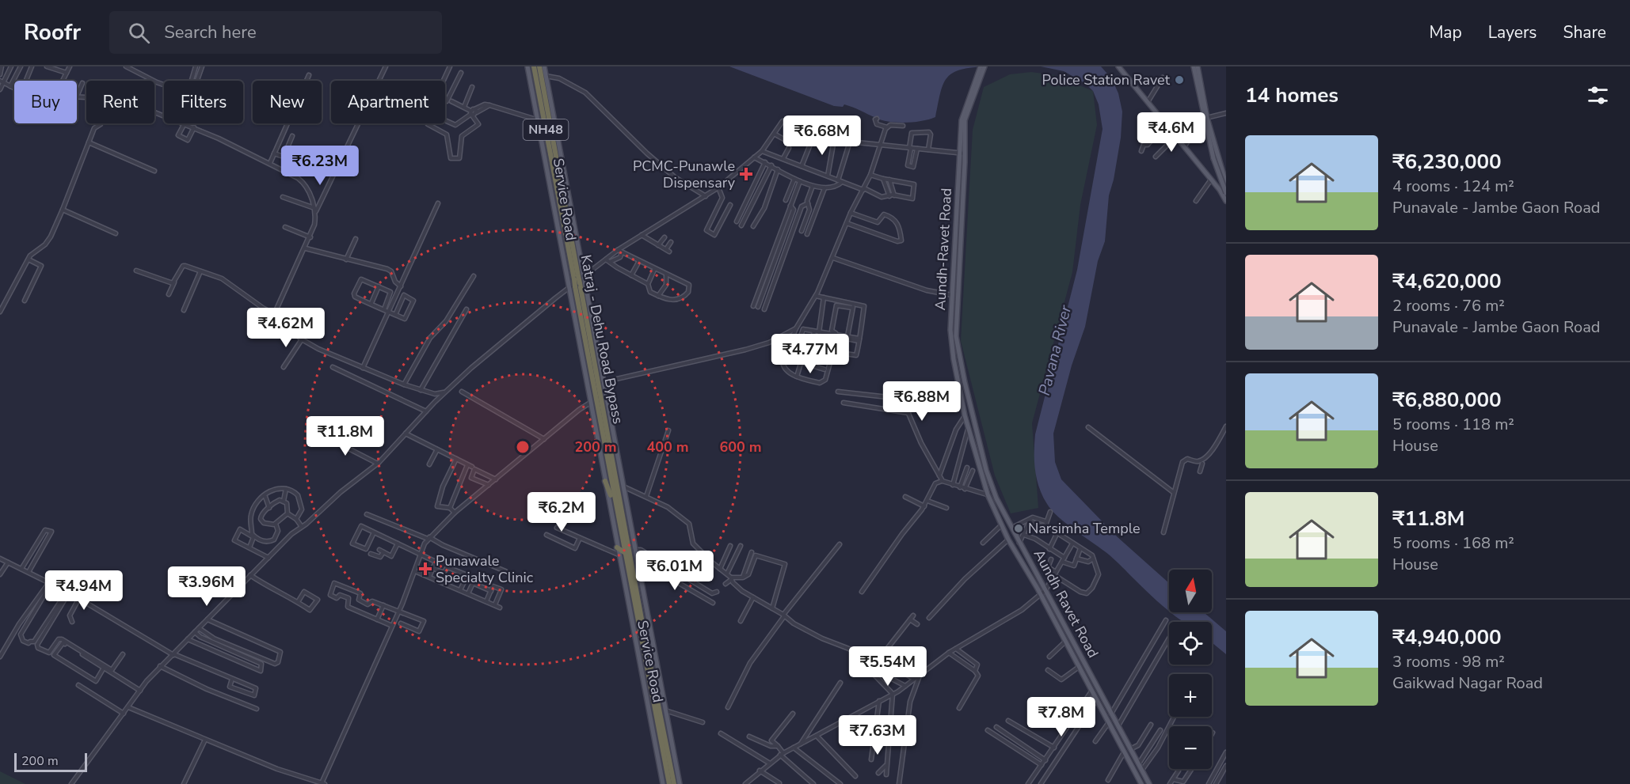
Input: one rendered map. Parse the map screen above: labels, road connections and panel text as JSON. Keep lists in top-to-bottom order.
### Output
{
  "streets": {
    "highway": ["NH48", "Katraj - Dehu Road Bypass"],
    "main road": ["Service Road", "Aundh-Ravet Road", "Aundh Ravet Road"]
  },
  "crossings": [
    ["Service Road", "Katraj - Dehu Road Bypass"],
    ["Aundh-Ravet Road", "Aundh Ravet Road"]
  ],
  "water": ["Pavana River"],
  "places": {
    "other": ["Police Station Ravet", "Narsimha Temple"],
    "health": ["PCMC-Punawle Dispensary", "Punawale Specialty Clinic"]
  },
  "scale_bar": "200 m",
  "north": "top",
  "page": {
    "header": "Roofr",
    "search": "Search here",
    "nav": ["Map", "Layers", "Share"],
    "heading": "14 homes",
    "chip": [
      "Buy",
      "Rent",
      "Filters",
      "New",
      "Apartment"
    ],
    "price": [
      "₹4.6M",
      "₹6.68M",
      "₹6.23M",
      "₹4.62M",
      "₹4.77M",
      "₹6.88M",
      "₹11.8M",
      "₹6.2M",
      "₹6.01M",
      "₹3.96M",
      "₹4.94M",
      "₹5.54M",
      "₹7.8M",
      "₹7.63M"
    ],
    "list": [
      {
        "name": "₹6,230,000",
        "note": "4 rooms · 124 m² · Punavale - Jambe Gaon Road"
      },
      {
        "name": "₹4,620,000",
        "note": "2 rooms · 76 m² · Punavale - Jambe Gaon Road"
      },
      {
        "name": "₹6,880,000",
        "note": "5 rooms · 118 m² · House"
      },
      {
        "name": "₹11.8M",
        "note": "5 rooms · 168 m² · House"
      },
      {
        "name": "₹4,940,000",
        "note": "3 rooms · 98 m² · Gaikwad Nagar Road"
      }
    ],
    "map_buttons": ["+", "−"],
    "scale": "200 m"
  },
  "rings": ["200 m", "400 m", "600 m"]
}
